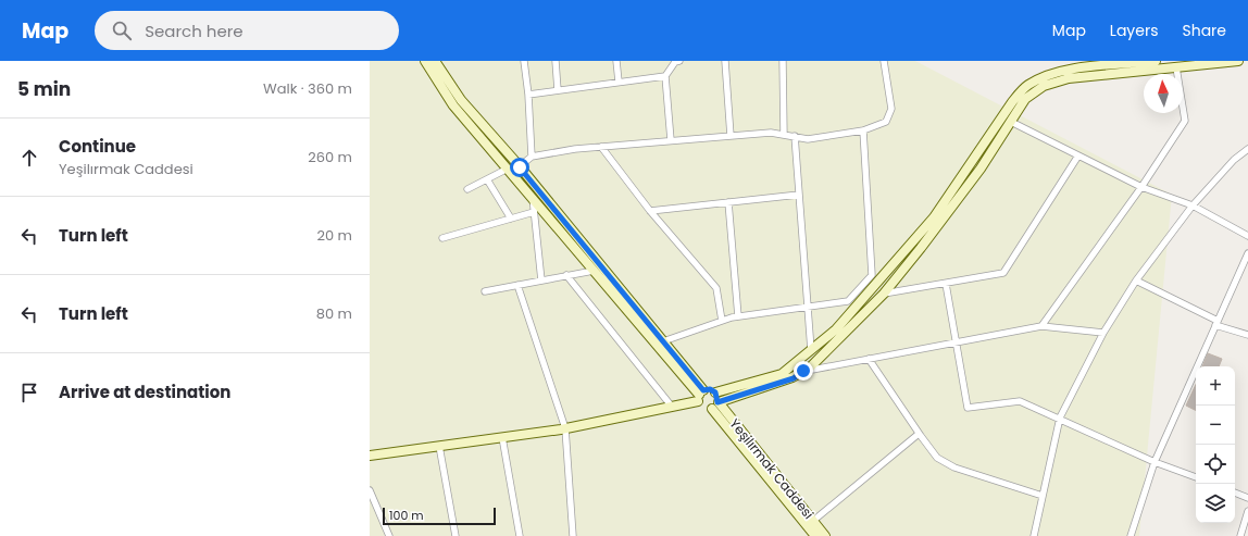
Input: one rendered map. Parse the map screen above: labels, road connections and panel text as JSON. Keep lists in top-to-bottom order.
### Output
{
  "streets": {
    "main road": ["Yeşilırmak Caddesi"]
  },
  "scale_bar": "100 m",
  "north": "top",
  "page": {
    "header": "Map",
    "search": "Search here",
    "nav": ["Map", "Layers", "Share"],
    "heading": ["5 min", "Walk · 360 m"],
    "list": [
      ["Continue", "Yeşilırmak Caddesi", "260 m"],
      ["Turn left", "20 m"],
      ["Turn left", "80 m"],
      "Arrive at destination"
    ],
    "map_buttons": ["+", "−"],
    "scale": "100 m"
  }
}
